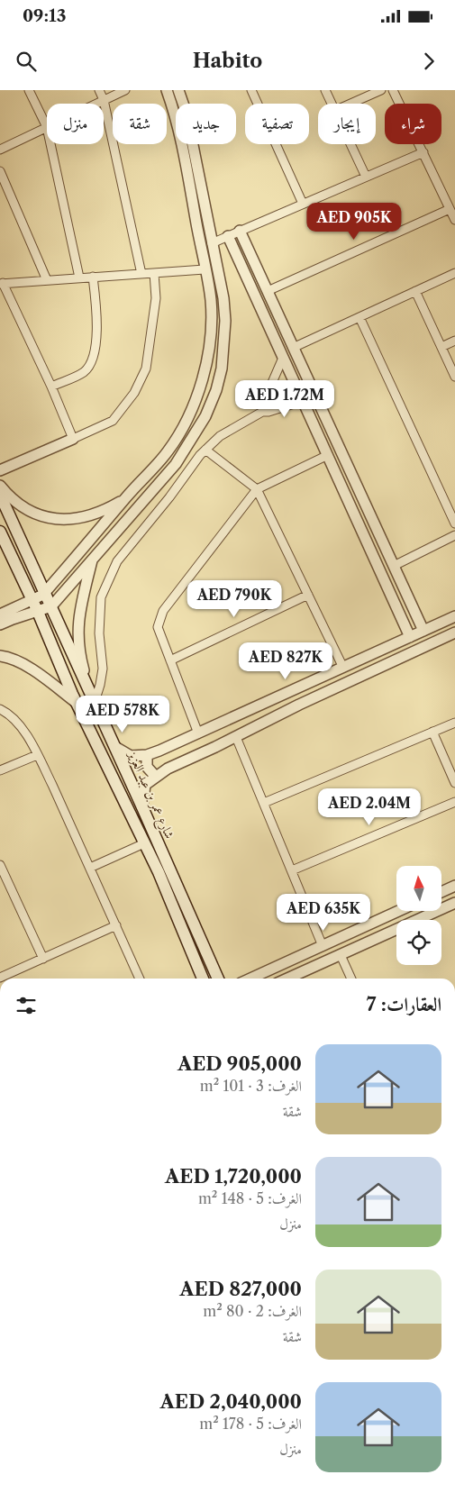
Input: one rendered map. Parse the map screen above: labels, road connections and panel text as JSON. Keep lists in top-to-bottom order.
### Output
{
  "streets": {
    "main road": ["شارع عمر بن عبد العزيز"]
  },
  "north": "top",
  "page": {
    "status": "09:13",
    "header": "Habito",
    "chip": [
      "شراء",
      "إيجار",
      "تصفية",
      "جديد",
      "شقة",
      "منزل"
    ],
    "price": [
      "AED 905K",
      "AED 1.72M",
      "AED 790K",
      "AED 827K",
      "AED 578K",
      "AED 2.04M",
      "AED 635K"
    ],
    "heading": "العقارات: 7",
    "list": [
      {
        "name": "AED 905,000",
        "note": "الغرف: 3 · 101 m² · شقة"
      },
      {
        "name": "AED 1,720,000",
        "note": "الغرف: 5 · 148 m² · منزل"
      },
      {
        "name": "AED 827,000",
        "note": "الغرف: 2 · 80 m² · شقة"
      },
      {
        "name": "AED 2,040,000",
        "note": "الغرف: 5 · 178 m² · منزل"
      }
    ]
  }
}
